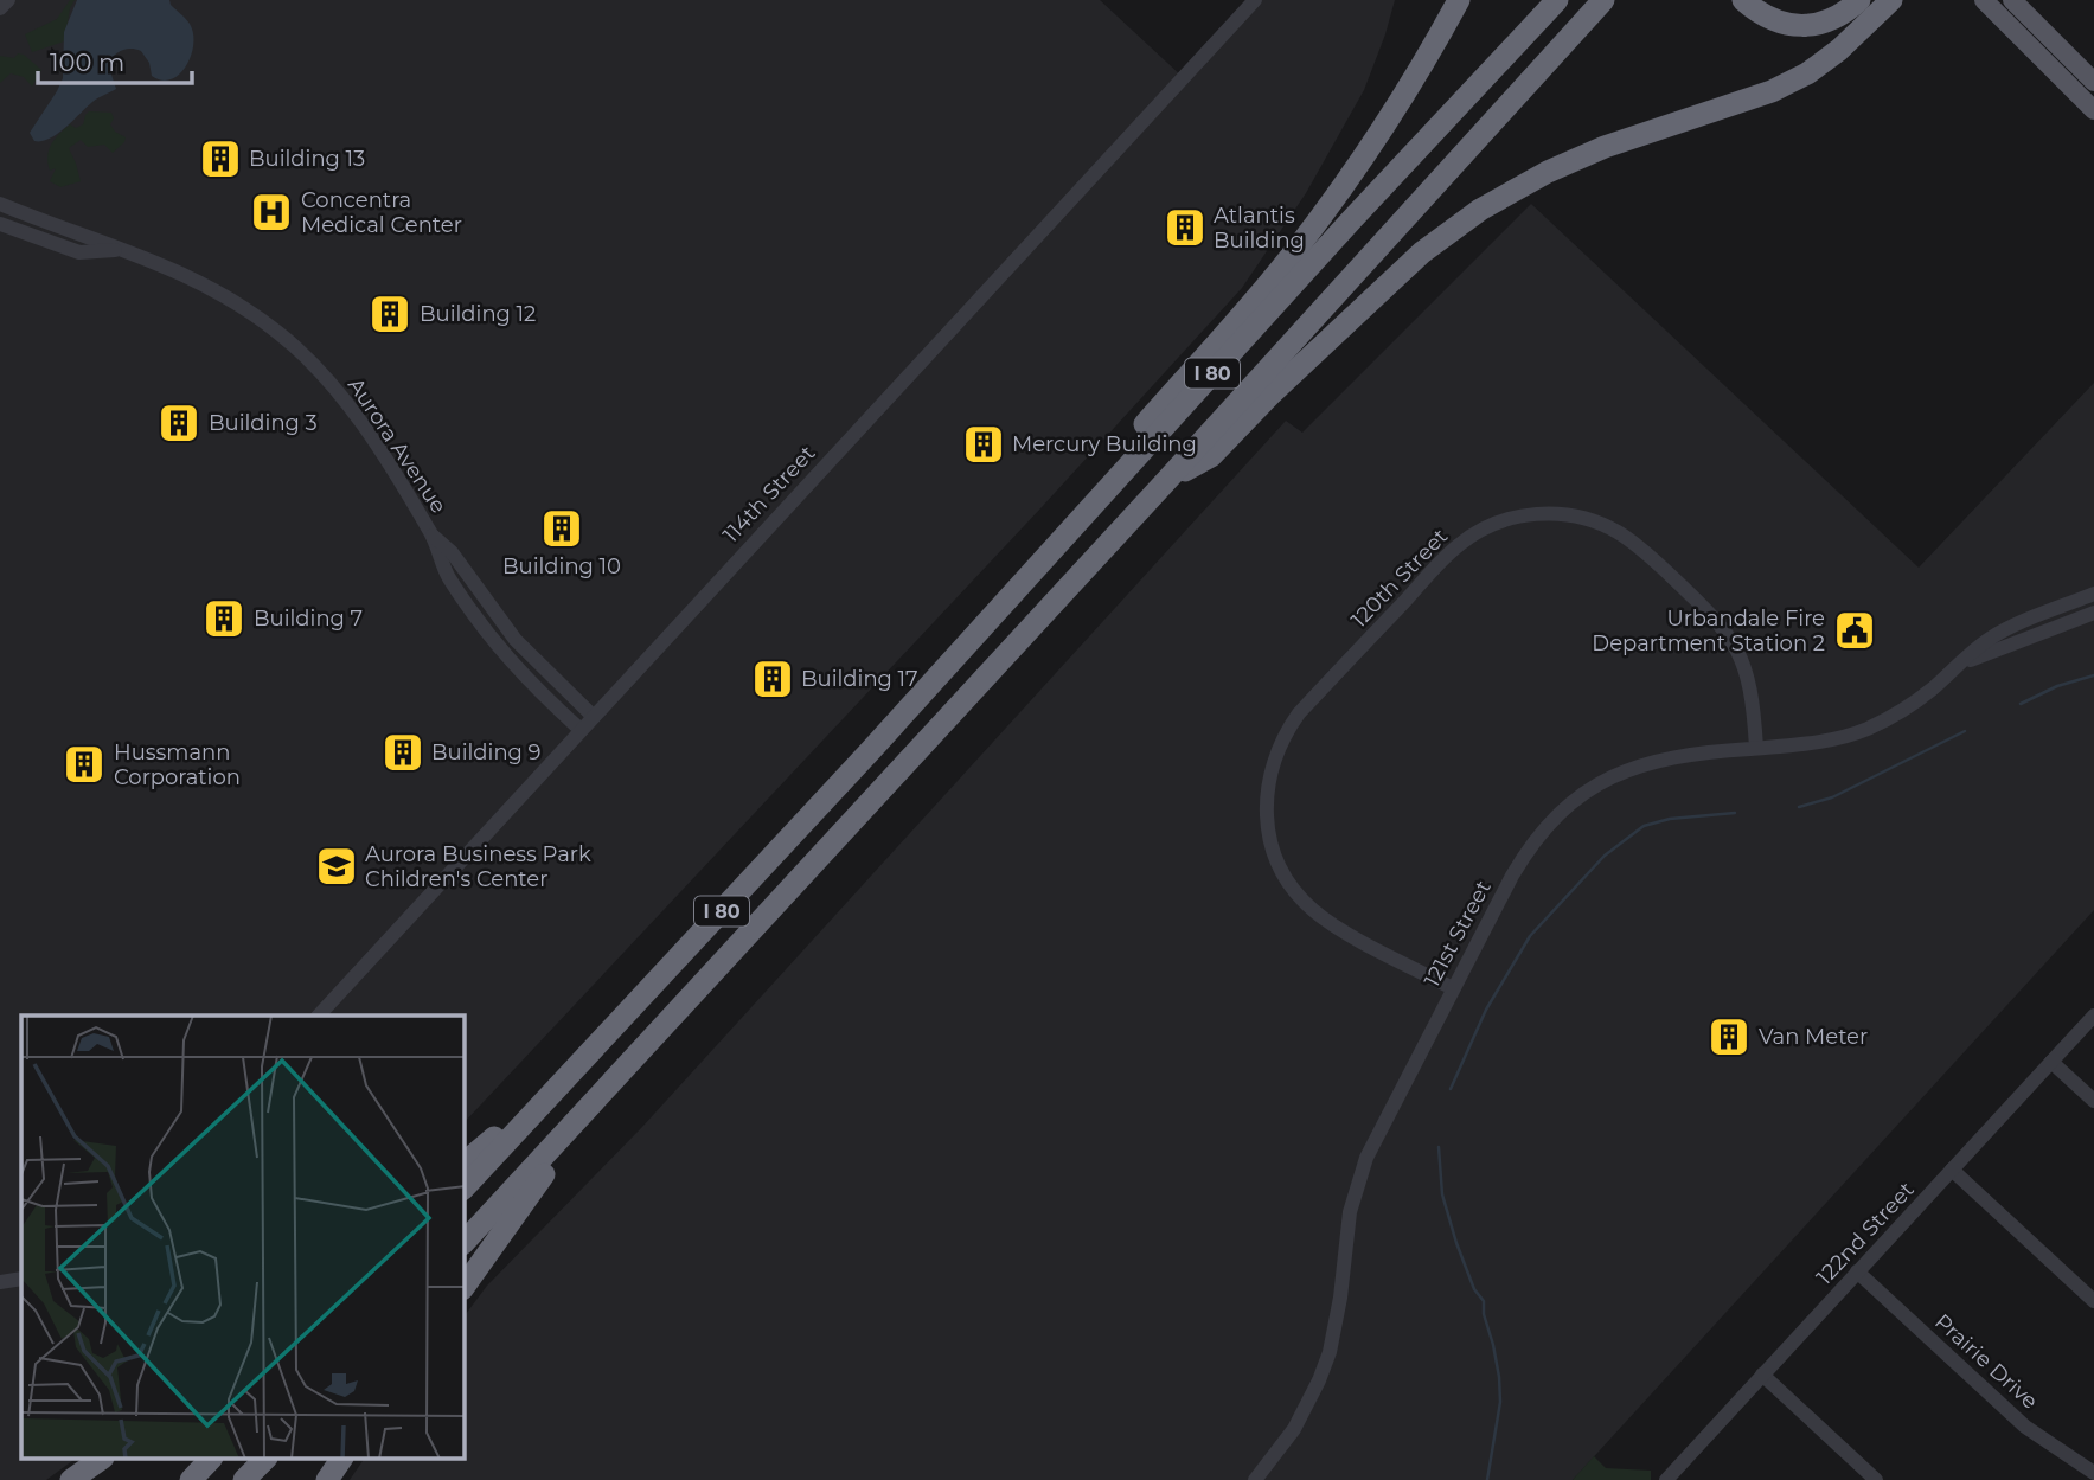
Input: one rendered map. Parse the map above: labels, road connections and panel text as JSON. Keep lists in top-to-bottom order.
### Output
{
  "streets": {
    "highway": ["I 80"],
    "street": [
      "Aurora Avenue",
      "114th Street",
      "120th Street",
      "121st Street",
      "122nd Street",
      "Prairie Drive"
    ]
  },
  "crossings": [
    ["Aurora Avenue", "114th Street"],
    ["120th Street", "121st Street"],
    ["122nd Street", "Prairie Drive"]
  ],
  "places": {
    "building": [
      "Building 13",
      "Atlantis Building",
      "Building 12",
      "Building 3",
      "Mercury Building",
      "Building 10",
      "Building 7",
      "Building 17",
      "Building 9",
      "Hussmann Corporation",
      "Van Meter"
    ],
    "hospital": ["Concentra Medical Center"],
    "public building": ["Urbandale Fire Department Station 2"],
    "school or university": ["Aurora Business Park Children's Center"]
  },
  "scale_bar": "100 m"
}
